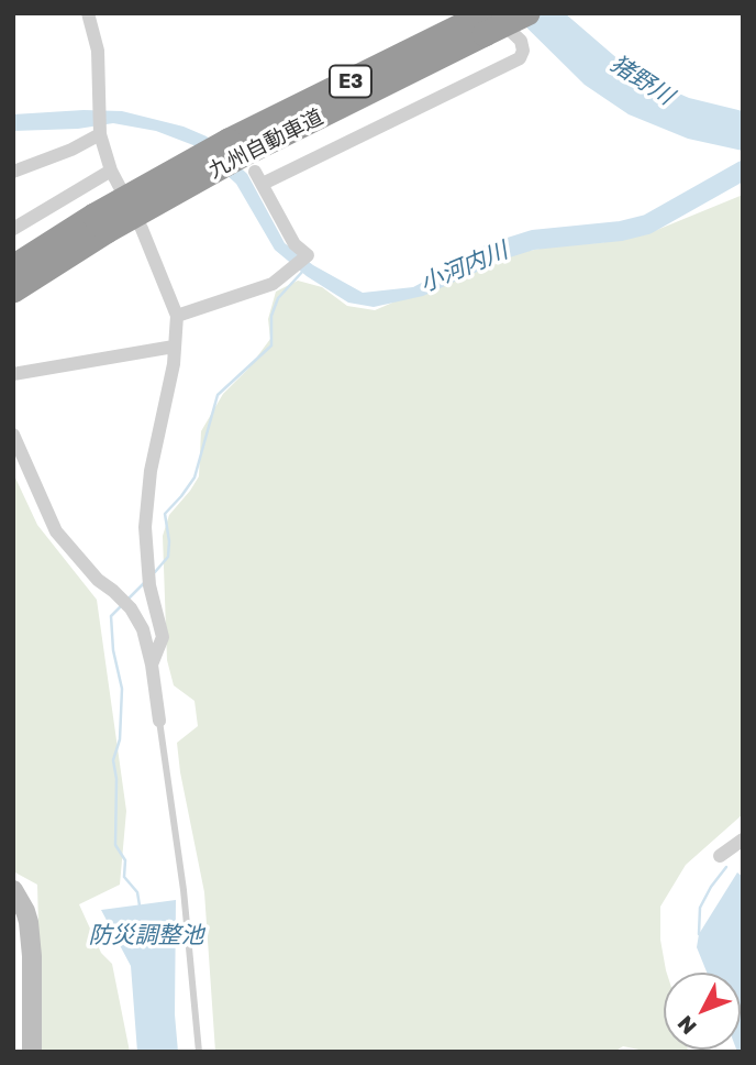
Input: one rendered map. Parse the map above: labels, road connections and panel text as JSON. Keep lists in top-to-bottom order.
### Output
{
  "streets": {
    "highway": ["E3", "九州自動車道"]
  },
  "water": ["猪野川", "小河内川", "防災調整池"],
  "north": "bottom left"
}
